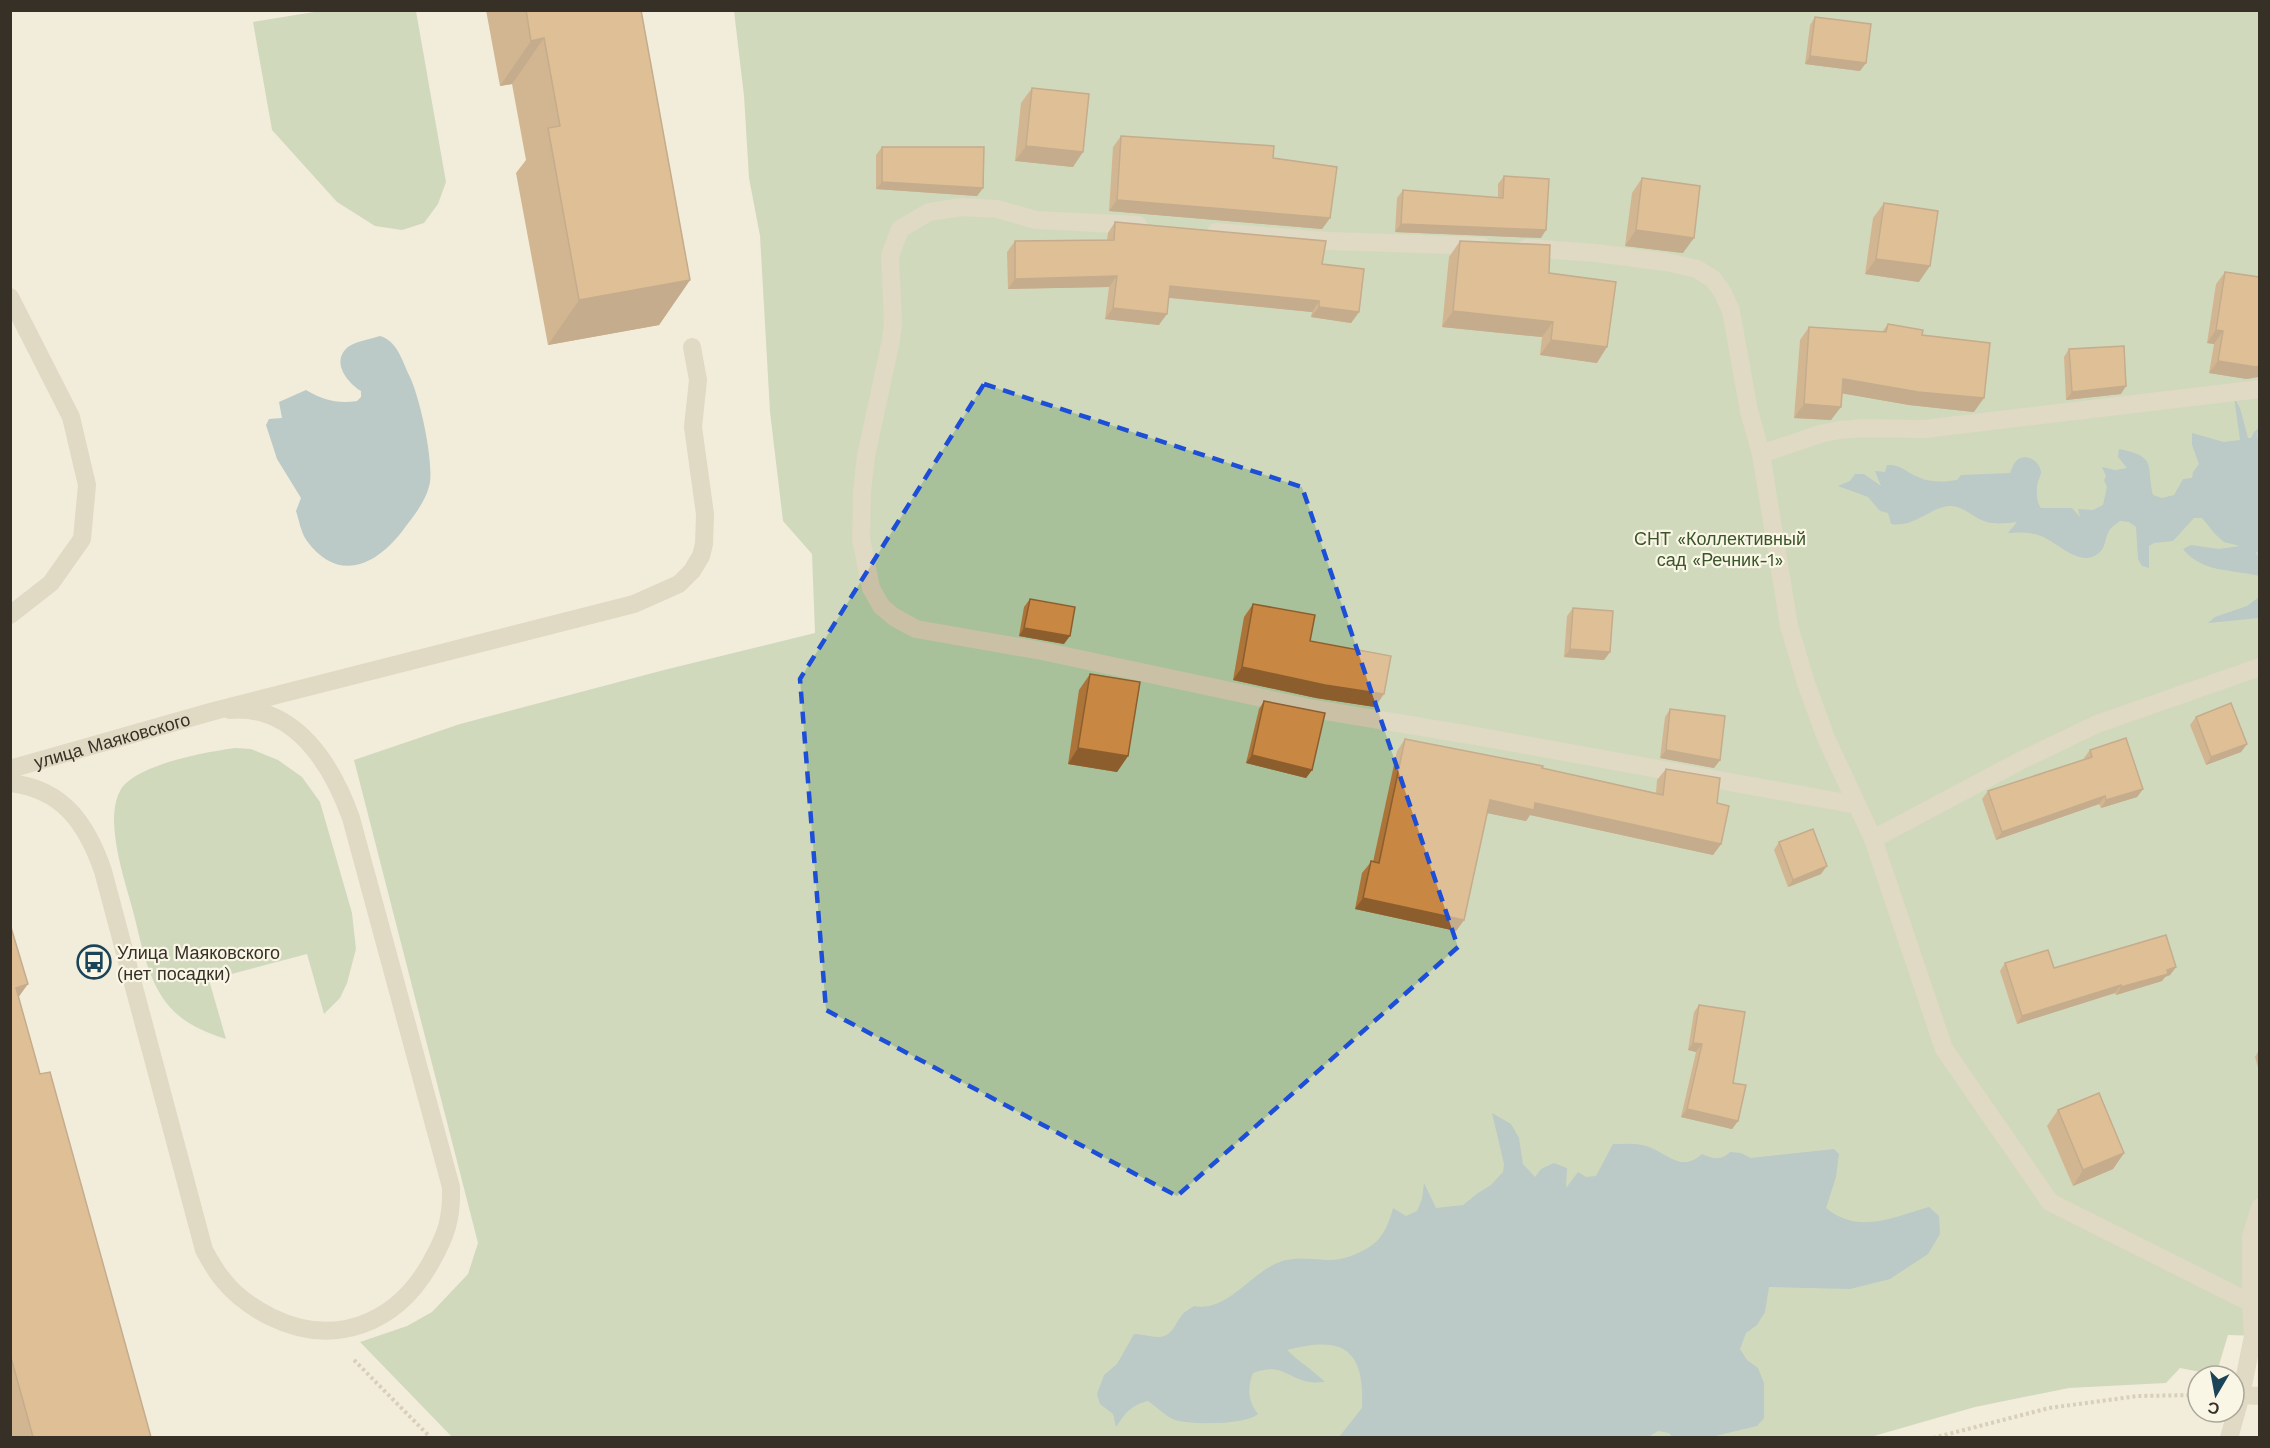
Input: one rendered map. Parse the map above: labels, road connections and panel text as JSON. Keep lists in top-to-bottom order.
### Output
{
  "streets": {
    "street": ["улица Маяковского"]
  },
  "parks": ["СНТ «Коллективный сад «Речник-1»"],
  "places": {
    "bus stop": ["Улица Маяковского (нет посадки)"]
  },
  "north": "bottom"
}
